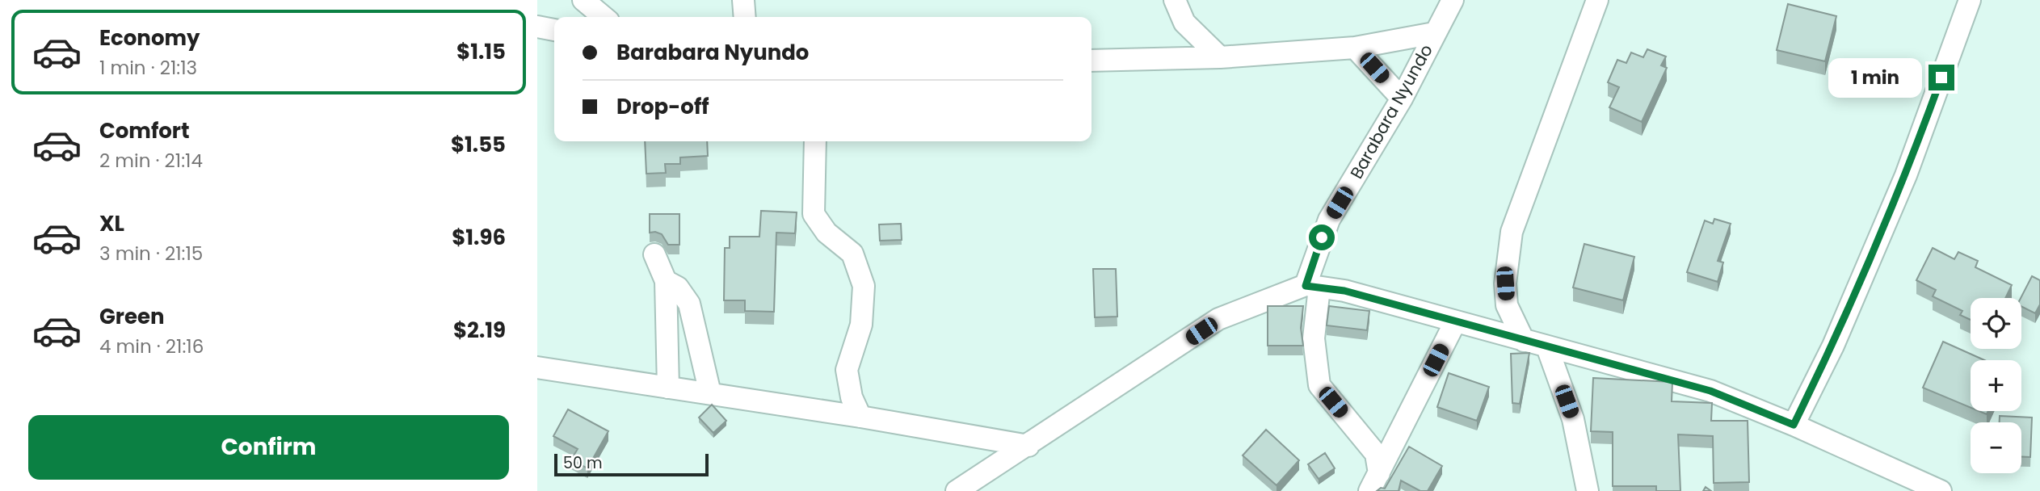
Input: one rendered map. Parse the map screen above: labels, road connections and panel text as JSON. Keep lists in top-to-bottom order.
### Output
{
  "streets": {
    "street": ["Barabara Nyundo"]
  },
  "scale_bar": "50 m",
  "page": {
    "list": [
      {
        "name": "Economy",
        "note": "1 min · 21:13",
        "value": "$1.15"
      },
      {
        "name": "Comfort",
        "note": "2 min · 21:14",
        "value": "$1.55"
      },
      {
        "name": "XL",
        "note": "3 min · 21:15",
        "value": "$1.96"
      },
      {
        "name": "Green",
        "note": "4 min · 21:16",
        "value": "$2.19"
      }
    ],
    "banner": ["Barabara Nyundo", "Drop-off"],
    "bubble": "1 min",
    "map_buttons": ["+", "−"],
    "buttons": "Confirm",
    "scale": "50 m"
  }
}
